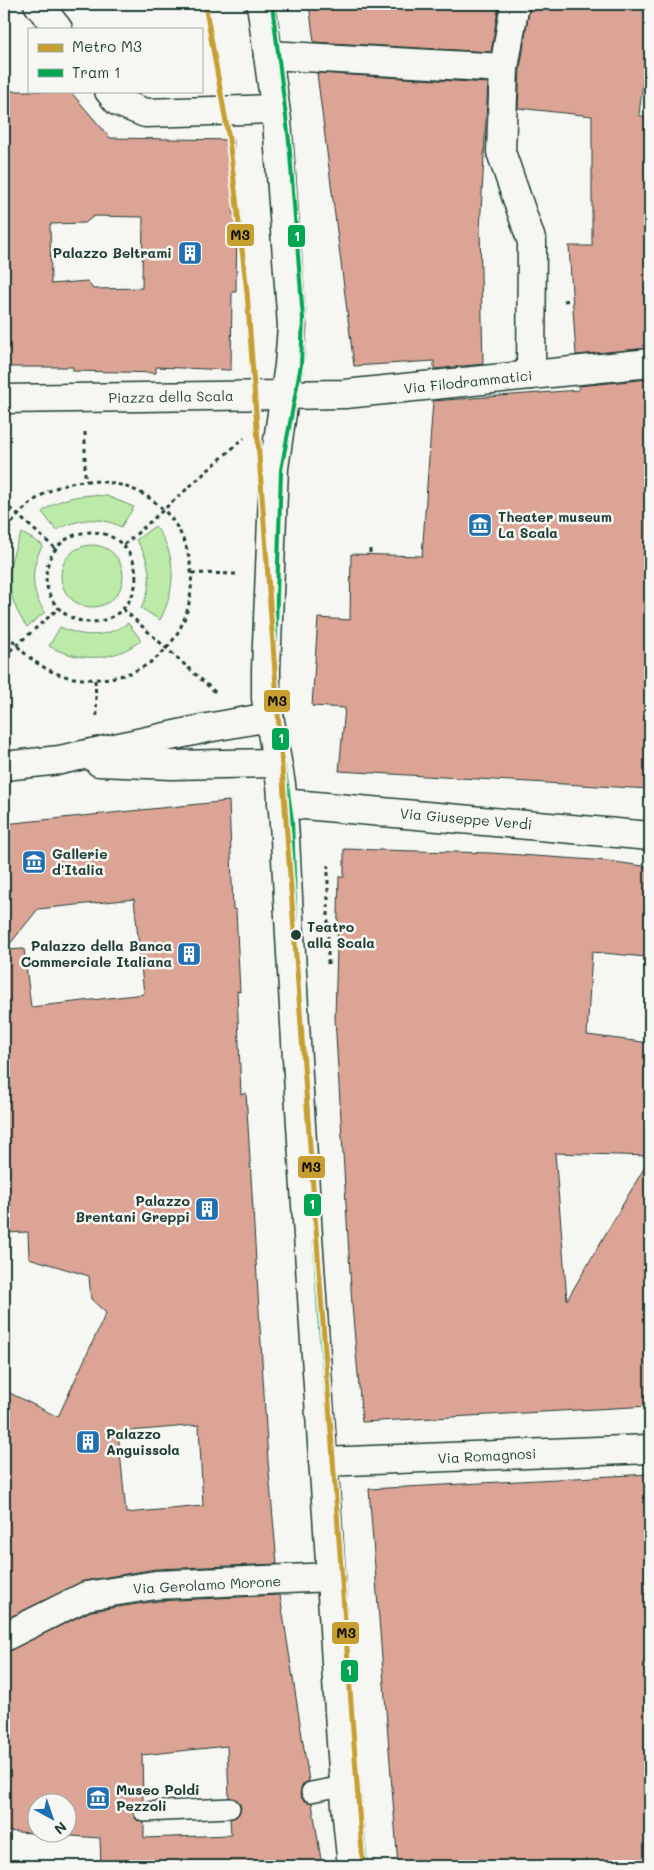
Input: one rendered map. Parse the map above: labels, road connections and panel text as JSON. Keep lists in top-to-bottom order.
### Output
{
  "streets": {
    "street": [
      "Via Filodrammatici",
      "Piazza della Scala",
      "Via Giuseppe Verdi",
      "Via Romagnosi",
      "Via Gerolamo Morone"
    ]
  },
  "crossings": [
    ["Via Filodrammatici", "Piazza della Scala"]
  ],
  "places": {
    "building": [
      "Palazzo Beltrami",
      "Palazzo della Banca Commerciale Italiana",
      "Palazzo Brentani Greppi",
      "Palazzo Anguissola"
    ],
    "museum": ["Theater museum La Scala", "Gallerie d'Italia", "Museo Poldi Pezzoli"],
    "other": ["Teatro alla Scala"]
  },
  "lines": ["metro line M3", "tram line 1"],
  "legend": ["Metro M3", "Tram 1"],
  "north": "bottom right"
}
